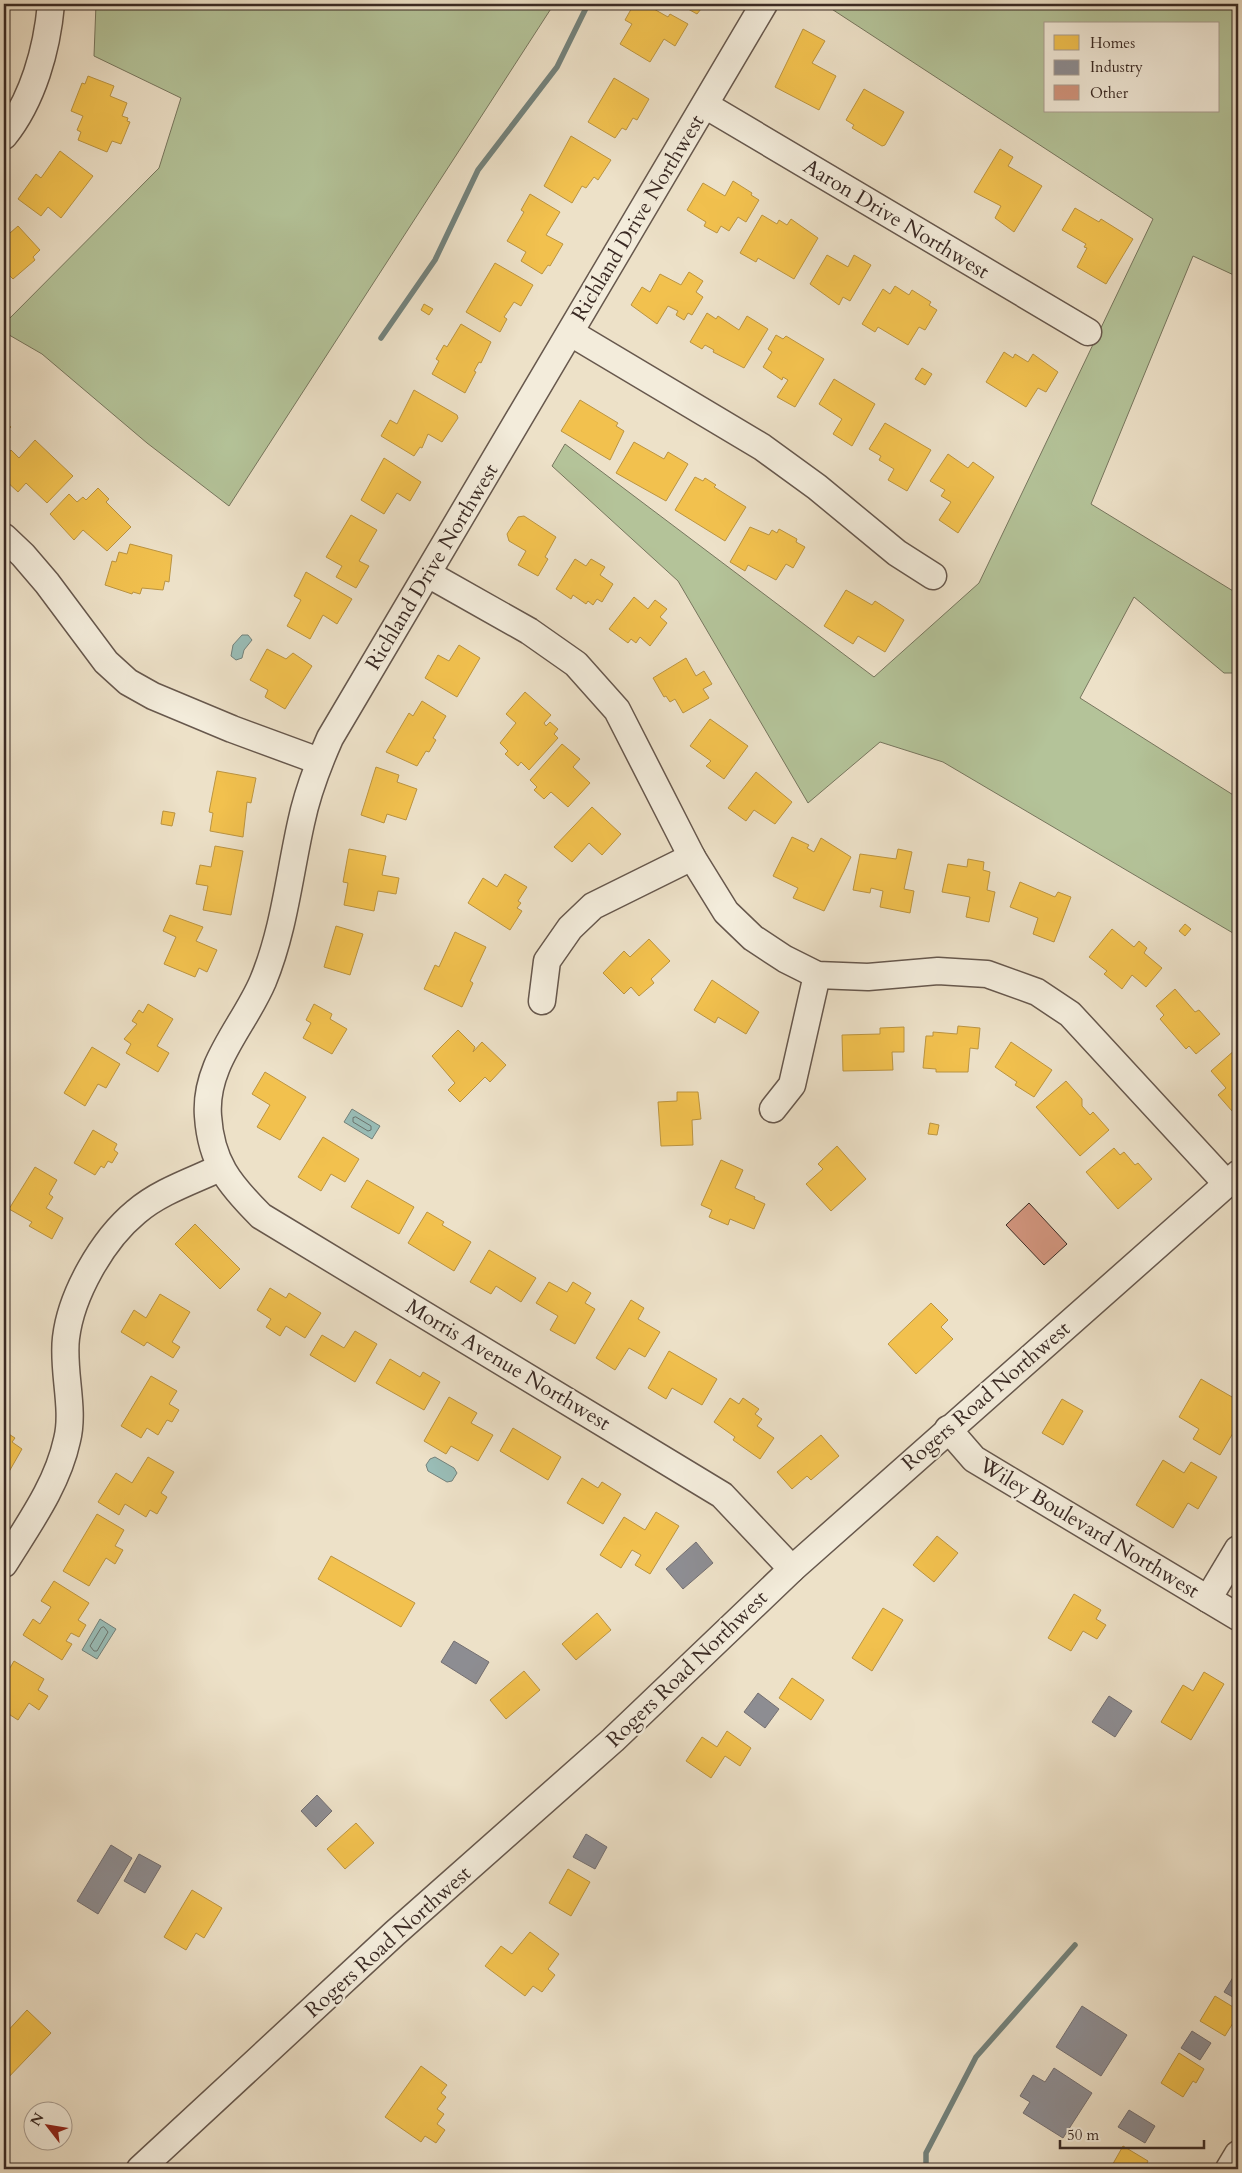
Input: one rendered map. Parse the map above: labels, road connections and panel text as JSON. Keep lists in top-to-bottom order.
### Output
{
  "streets": {
    "street": [
      "Richland Drive Northwest",
      "Aaron Drive Northwest",
      "Morris Avenue Northwest",
      "Rogers Road Northwest",
      "Wiley Boulevard Northwest"
    ]
  },
  "crossings": [
    ["Richland Drive Northwest", "Aaron Drive Northwest"],
    ["Richland Drive Northwest", "Morris Avenue Northwest"],
    ["Morris Avenue Northwest", "Rogers Road Northwest"],
    ["Rogers Road Northwest", "Wiley Boulevard Northwest"]
  ],
  "legend": ["Homes", "Industry", "Other"],
  "scale_bar": "50 m",
  "north": "top left"
}
